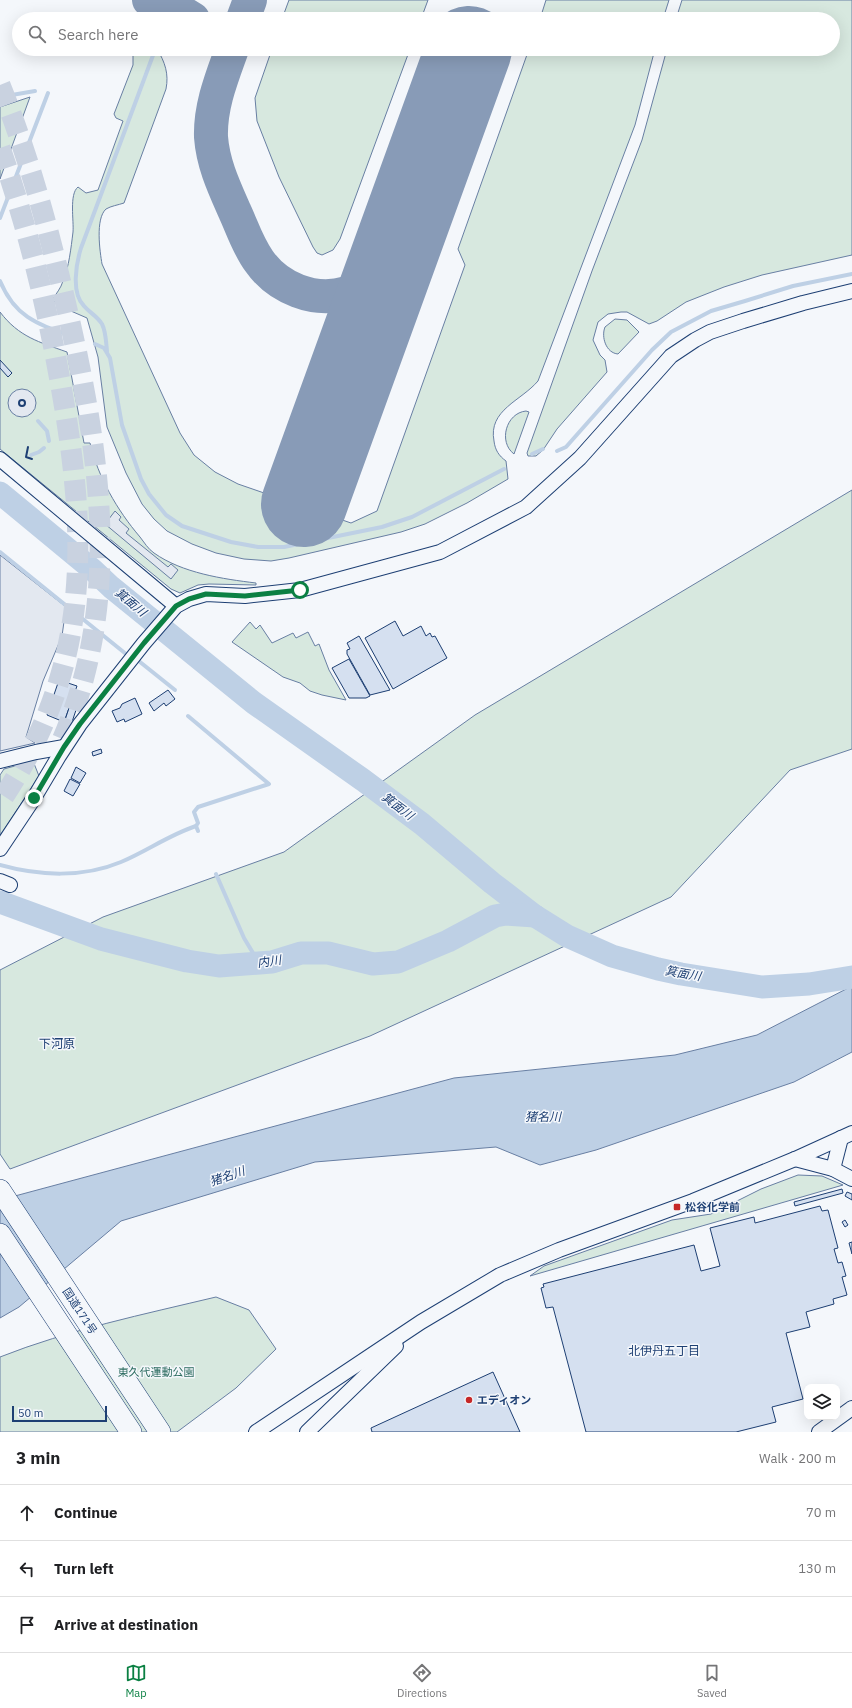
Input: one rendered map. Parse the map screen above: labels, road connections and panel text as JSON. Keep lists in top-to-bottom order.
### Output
{
  "streets": {
    "highway": ["国道171号"]
  },
  "districts": ["下河原", "北伊丹五丁目"],
  "water": ["箕面川", "内川", "猪名川"],
  "parks": ["東久代運動公園"],
  "places": {
    "transit": ["松谷化学前"],
    "other": ["エディオン"]
  },
  "scale_bar": "50 m",
  "page": {
    "search": "Search here",
    "scale": "50 m",
    "heading": ["3 min", "Walk · 200 m"],
    "list": [
      ["Continue", "70 m"],
      ["Turn left", "130 m"],
      "Arrive at destination"
    ],
    "nav": ["Map", "Directions", "Saved"]
  }
}
